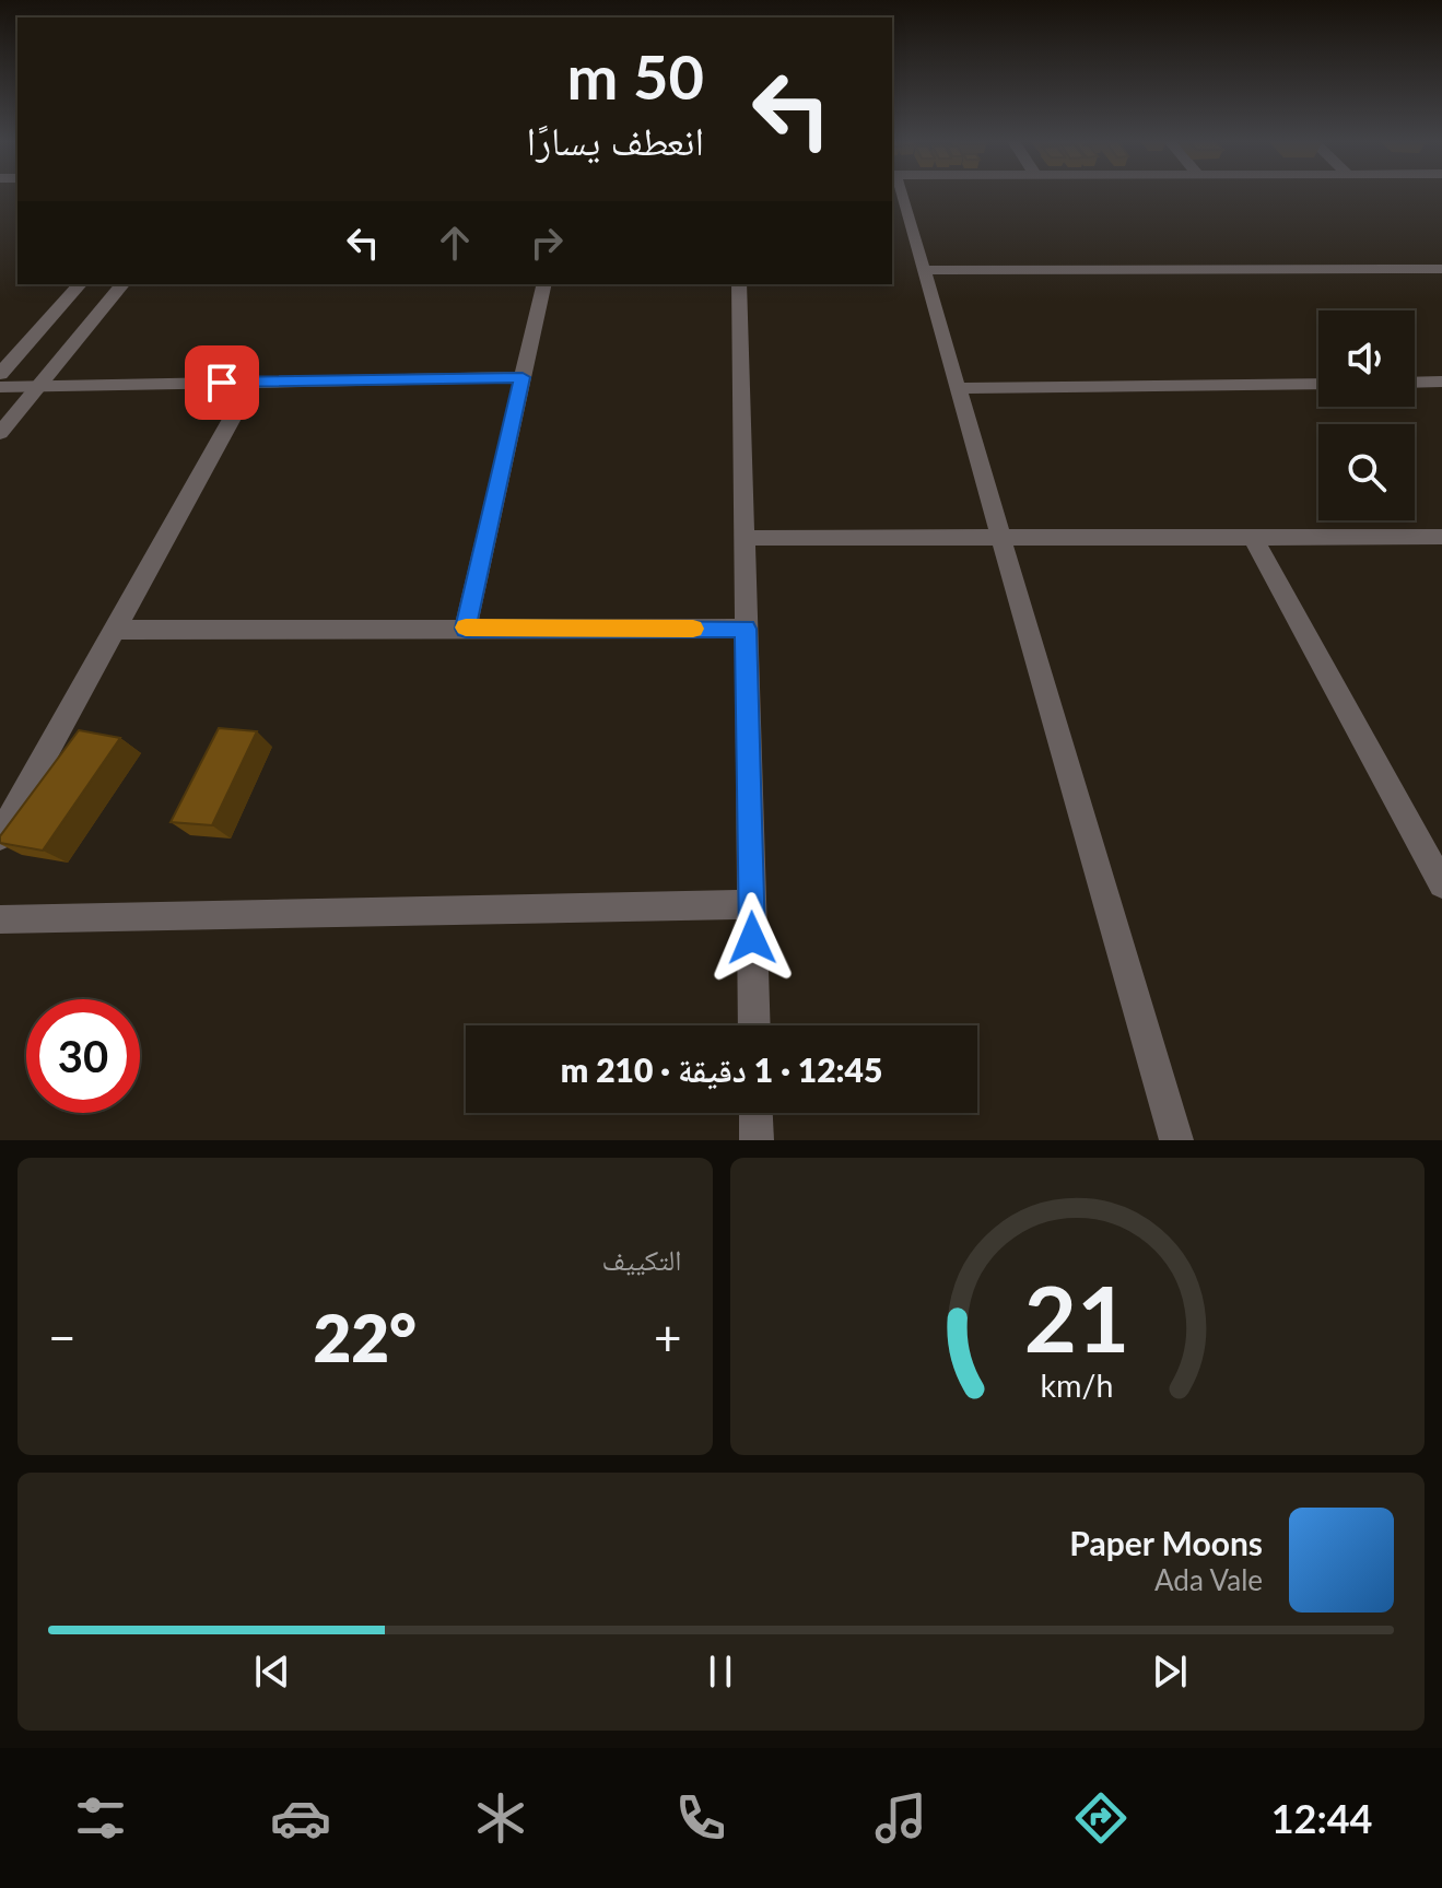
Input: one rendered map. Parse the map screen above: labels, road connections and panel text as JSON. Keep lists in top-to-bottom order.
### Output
{
  "page": {
    "turn": ["50 m", "انعطف يسارًا"],
    "limit": "30",
    "trip": "12:45 · 1 دقيقة · 210 m",
    "tile": "التكييف",
    "heat": ["−", "22°", "+"],
    "song": ["Paper Moons", "Ada Vale"],
    "tabs": "12:44",
    "gauge": ["21", "km/h"]
  }
}
